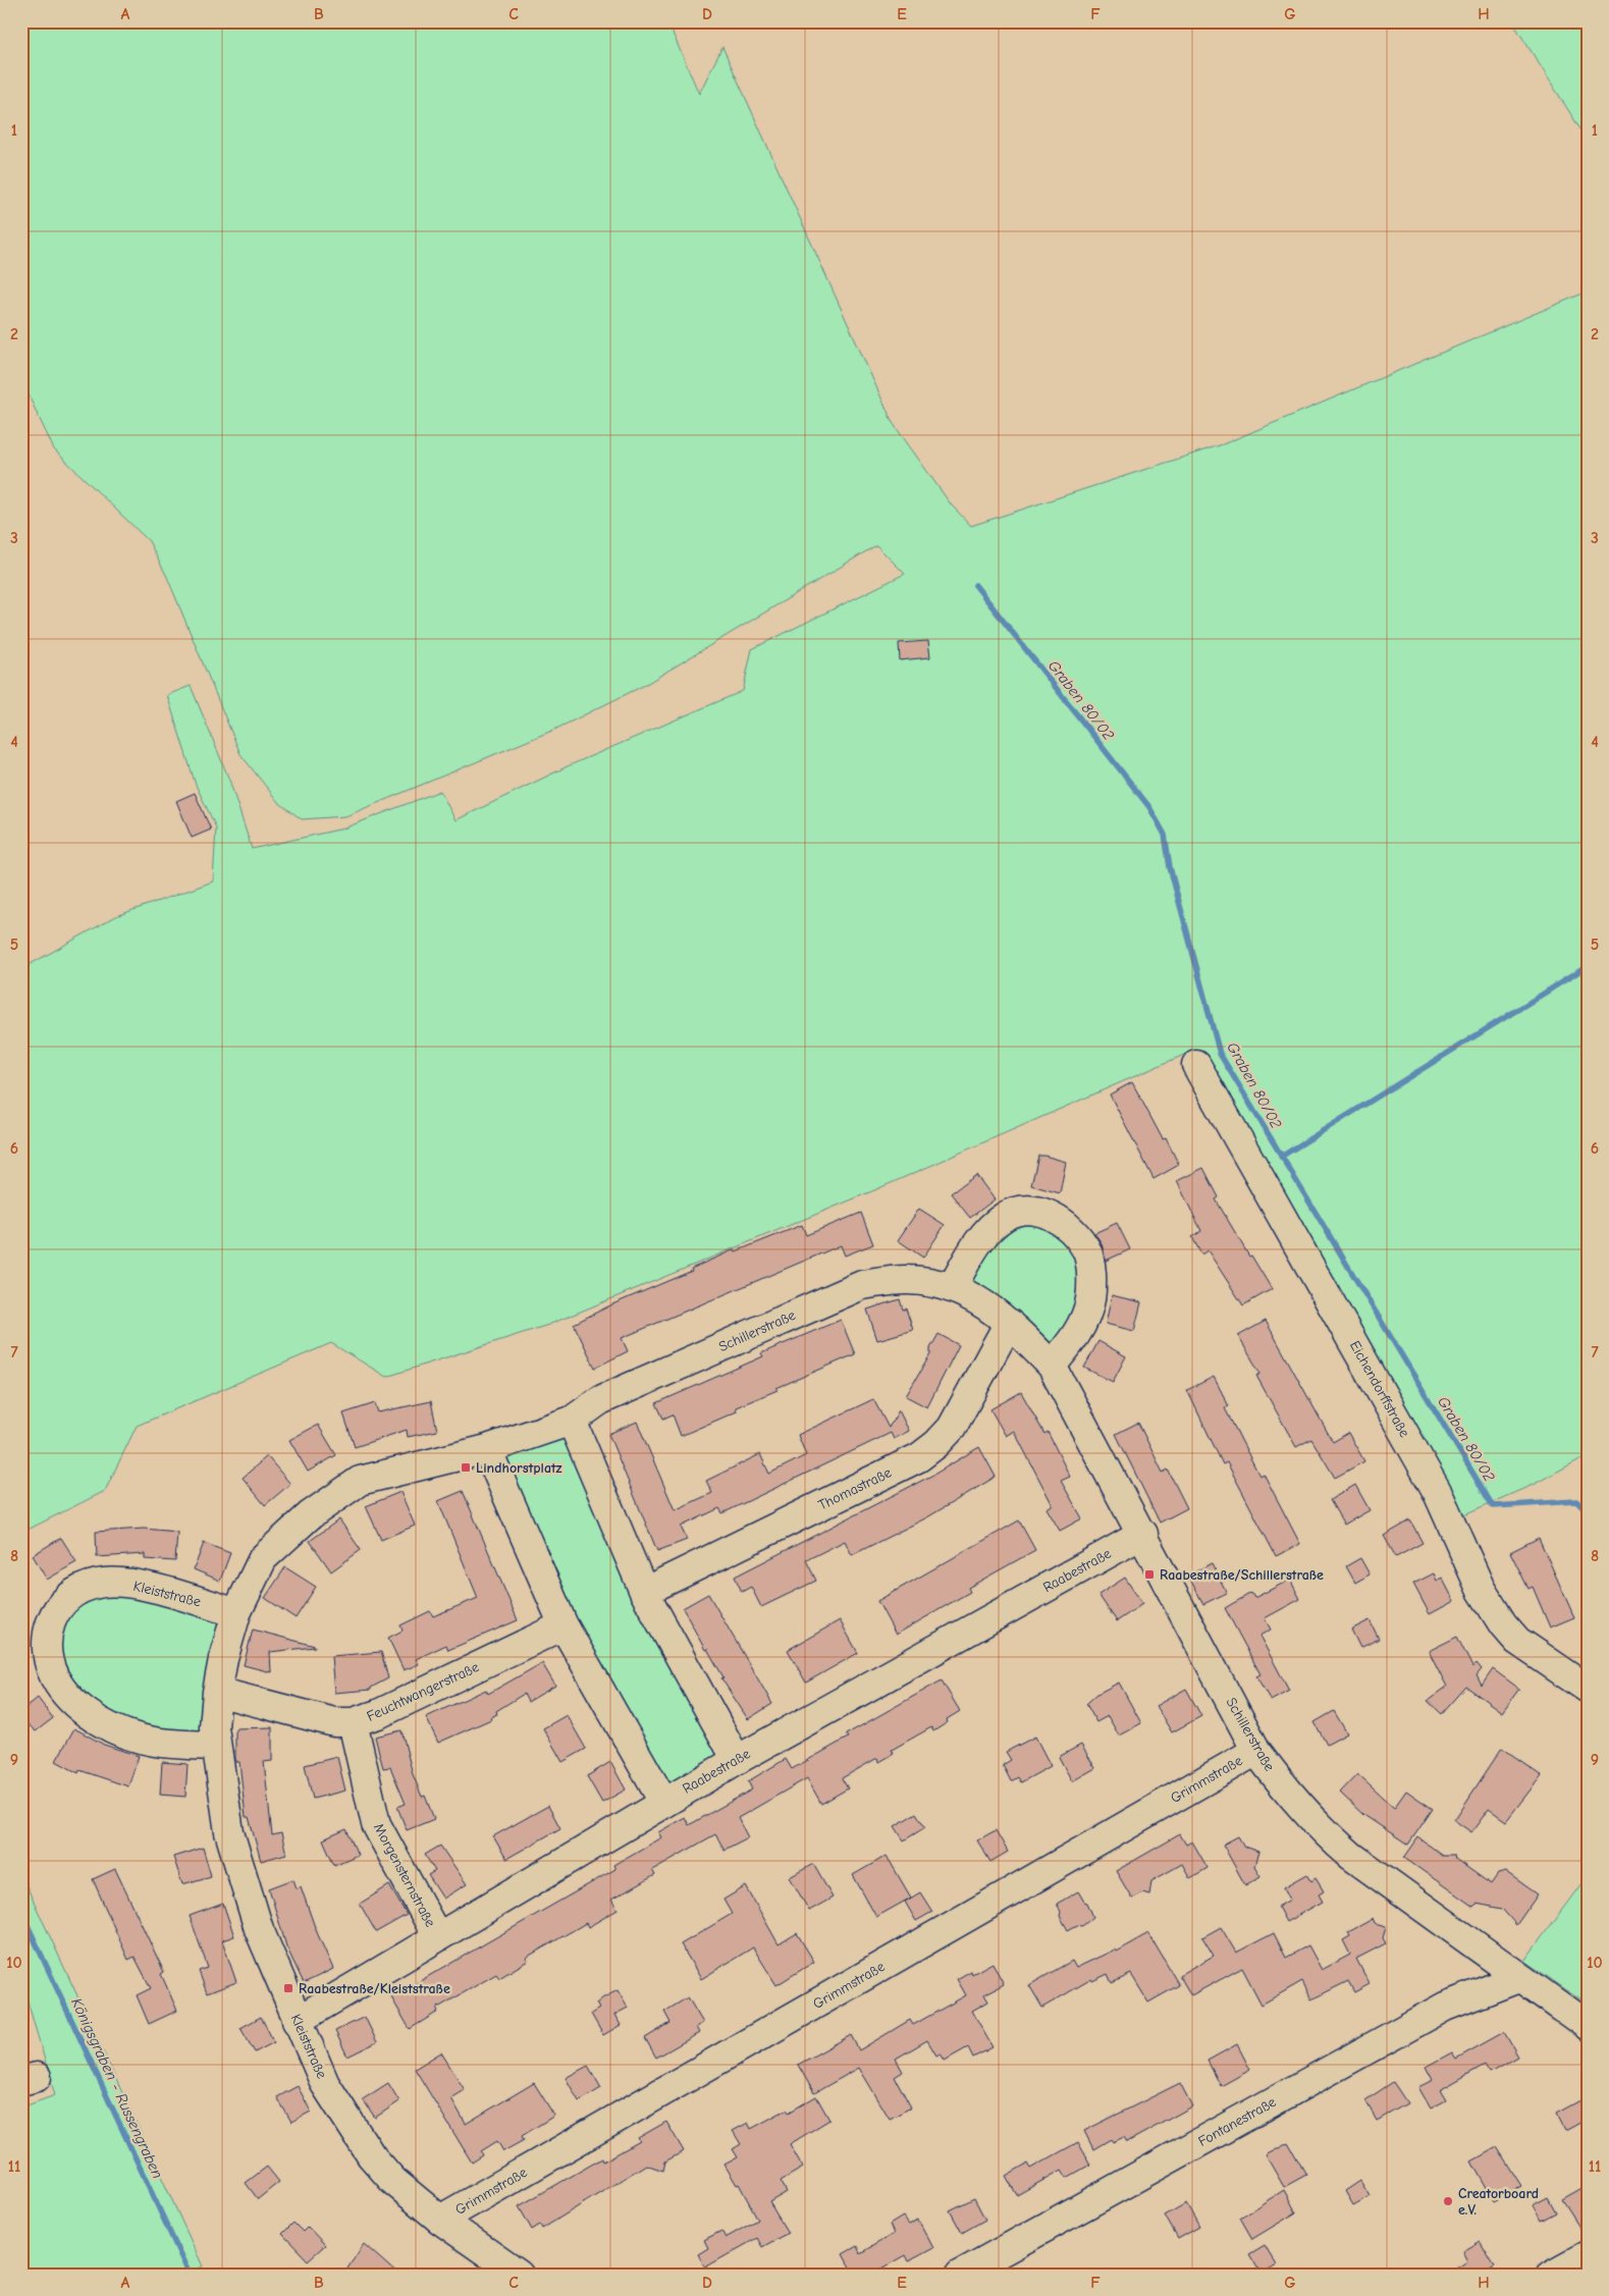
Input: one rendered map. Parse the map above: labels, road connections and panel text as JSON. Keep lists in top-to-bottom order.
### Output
{
  "streets": {
    "street": [
      "Schillerstraße",
      "Eichendorffstraße",
      "Thomastraße",
      "Raabestraße",
      "Kleiststraße",
      "Feuchtwangerstraße",
      "Grimmstraße",
      "Morgensternstraße",
      "Fontanestraße"
    ]
  },
  "crossings": [
    ["Schillerstraße", "Thomastraße"],
    ["Schillerstraße", "Raabestraße"],
    ["Schillerstraße", "Grimmstraße"],
    ["Schillerstraße", "Fontanestraße"],
    ["Raabestraße", "Kleiststraße"],
    ["Raabestraße", "Morgensternstraße"],
    ["Kleiststraße", "Feuchtwangerstraße"],
    ["Kleiststraße", "Grimmstraße"],
    ["Feuchtwangerstraße", "Morgensternstraße"]
  ],
  "water": ["Graben 80/02", "Königsgraben - Russengraben"],
  "places": {
    "transit": ["Lindhorstplatz", "Raabestraße/Schillerstraße", "Raabestraße/Kleiststraße"],
    "other": ["Creatorboard e.V."]
  },
  "grid": {
    "columns": [
      "A",
      "B",
      "C",
      "D",
      "E",
      "F",
      "G",
      "H"
    ],
    "rows": [
      "1",
      "2",
      "3",
      "4",
      "5",
      "6",
      "7",
      "8",
      "9",
      "10",
      "11"
    ]
  }
}
